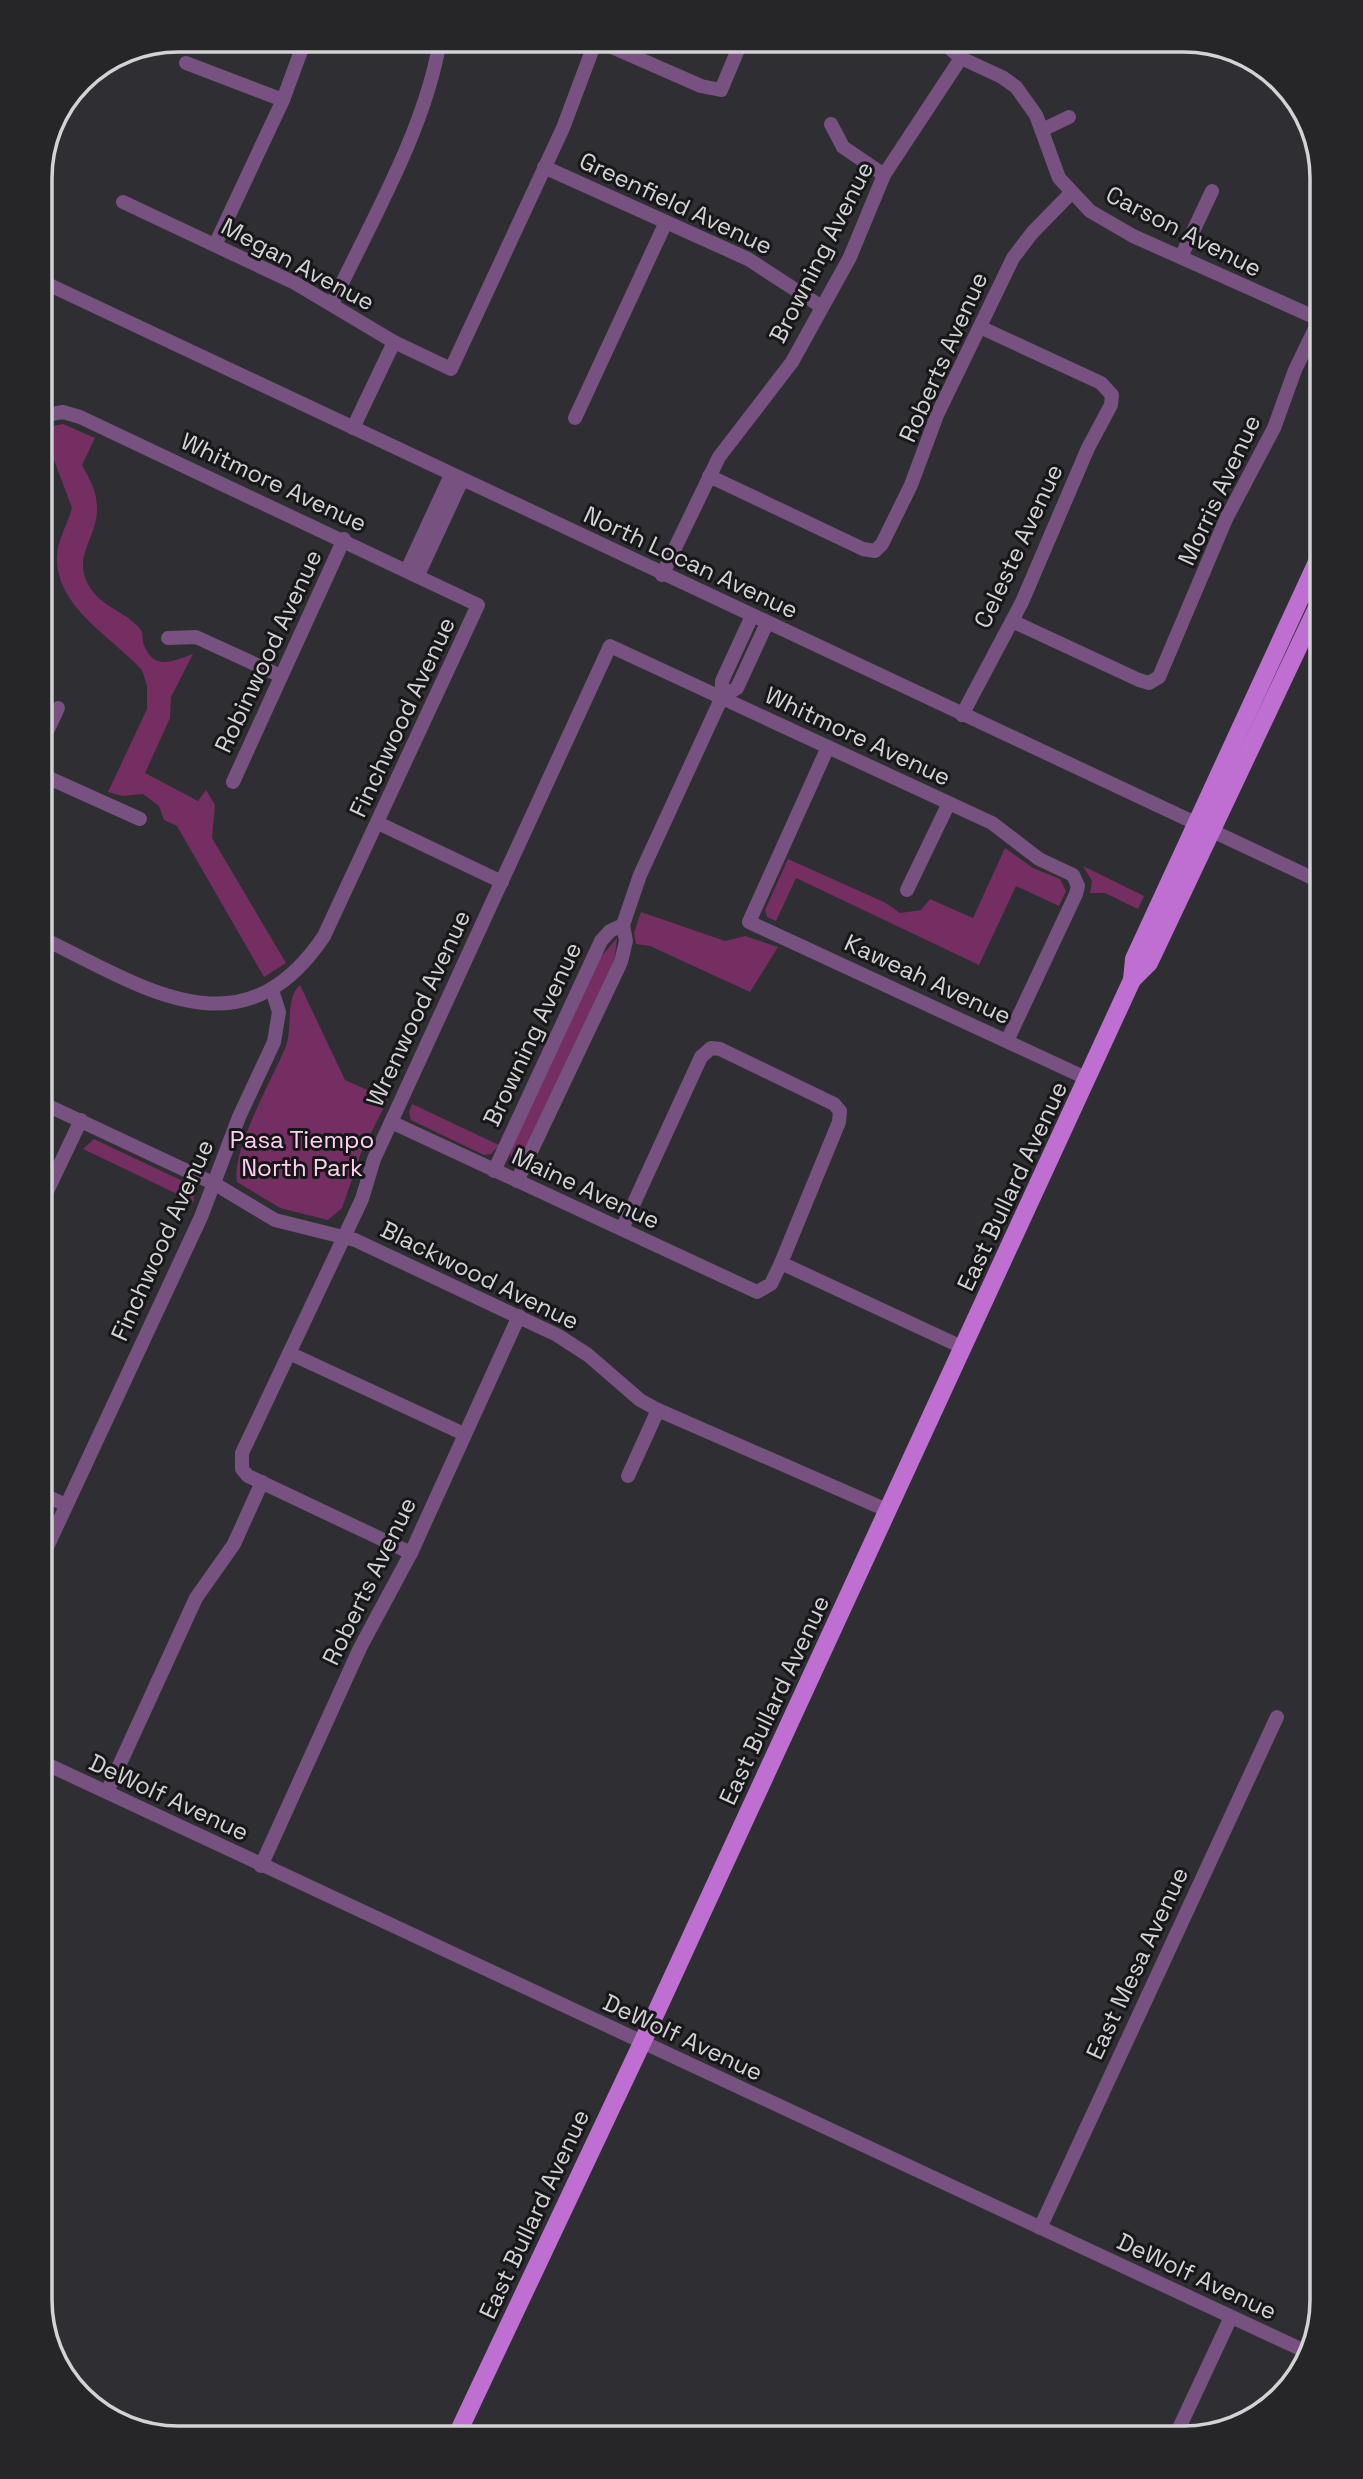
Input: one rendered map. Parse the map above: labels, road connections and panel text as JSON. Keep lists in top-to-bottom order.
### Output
{
  "streets": {
    "main road": ["East Bullard Avenue"],
    "street": [
      "Greenfield Avenue",
      "Carson Avenue",
      "Browning Avenue",
      "Megan Avenue",
      "Roberts Avenue",
      "Whitmore Avenue",
      "Morris Avenue",
      "Celeste Avenue",
      "North Locan Avenue",
      "Robinwood Avenue",
      "Finchwood Avenue",
      "Kaweah Avenue",
      "Wrenwood Avenue",
      "Maine Avenue",
      "Blackwood Avenue",
      "DeWolf Avenue",
      "East Mesa Avenue"
    ]
  },
  "crossings": [
    ["Greenfield Avenue", "Browning Avenue"],
    ["Greenfield Avenue", "Megan Avenue"],
    ["Carson Avenue", "Browning Avenue"],
    ["Carson Avenue", "Roberts Avenue"],
    ["Browning Avenue", "Roberts Avenue"],
    ["Browning Avenue", "Whitmore Avenue"],
    ["Browning Avenue", "North Locan Avenue"],
    ["Browning Avenue", "Maine Avenue"],
    ["Roberts Avenue", "Celeste Avenue"],
    ["Roberts Avenue", "Blackwood Avenue"],
    ["Roberts Avenue", "DeWolf Avenue"],
    ["Whitmore Avenue", "Robinwood Avenue"],
    ["Whitmore Avenue", "Finchwood Avenue"],
    ["Whitmore Avenue", "Kaweah Avenue"],
    ["Whitmore Avenue", "Wrenwood Avenue"],
    ["Morris Avenue", "Celeste Avenue"],
    ["Celeste Avenue", "North Locan Avenue"],
    ["North Locan Avenue", "East Bullard Avenue"],
    ["Finchwood Avenue", "Blackwood Avenue"],
    ["Kaweah Avenue", "East Bullard Avenue"],
    ["Wrenwood Avenue", "Maine Avenue"],
    ["Wrenwood Avenue", "Blackwood Avenue"],
    ["East Bullard Avenue", "Blackwood Avenue"],
    ["East Bullard Avenue", "DeWolf Avenue"],
    ["DeWolf Avenue", "East Mesa Avenue"]
  ],
  "parks": ["Pasa Tiempo North Park"]
}
